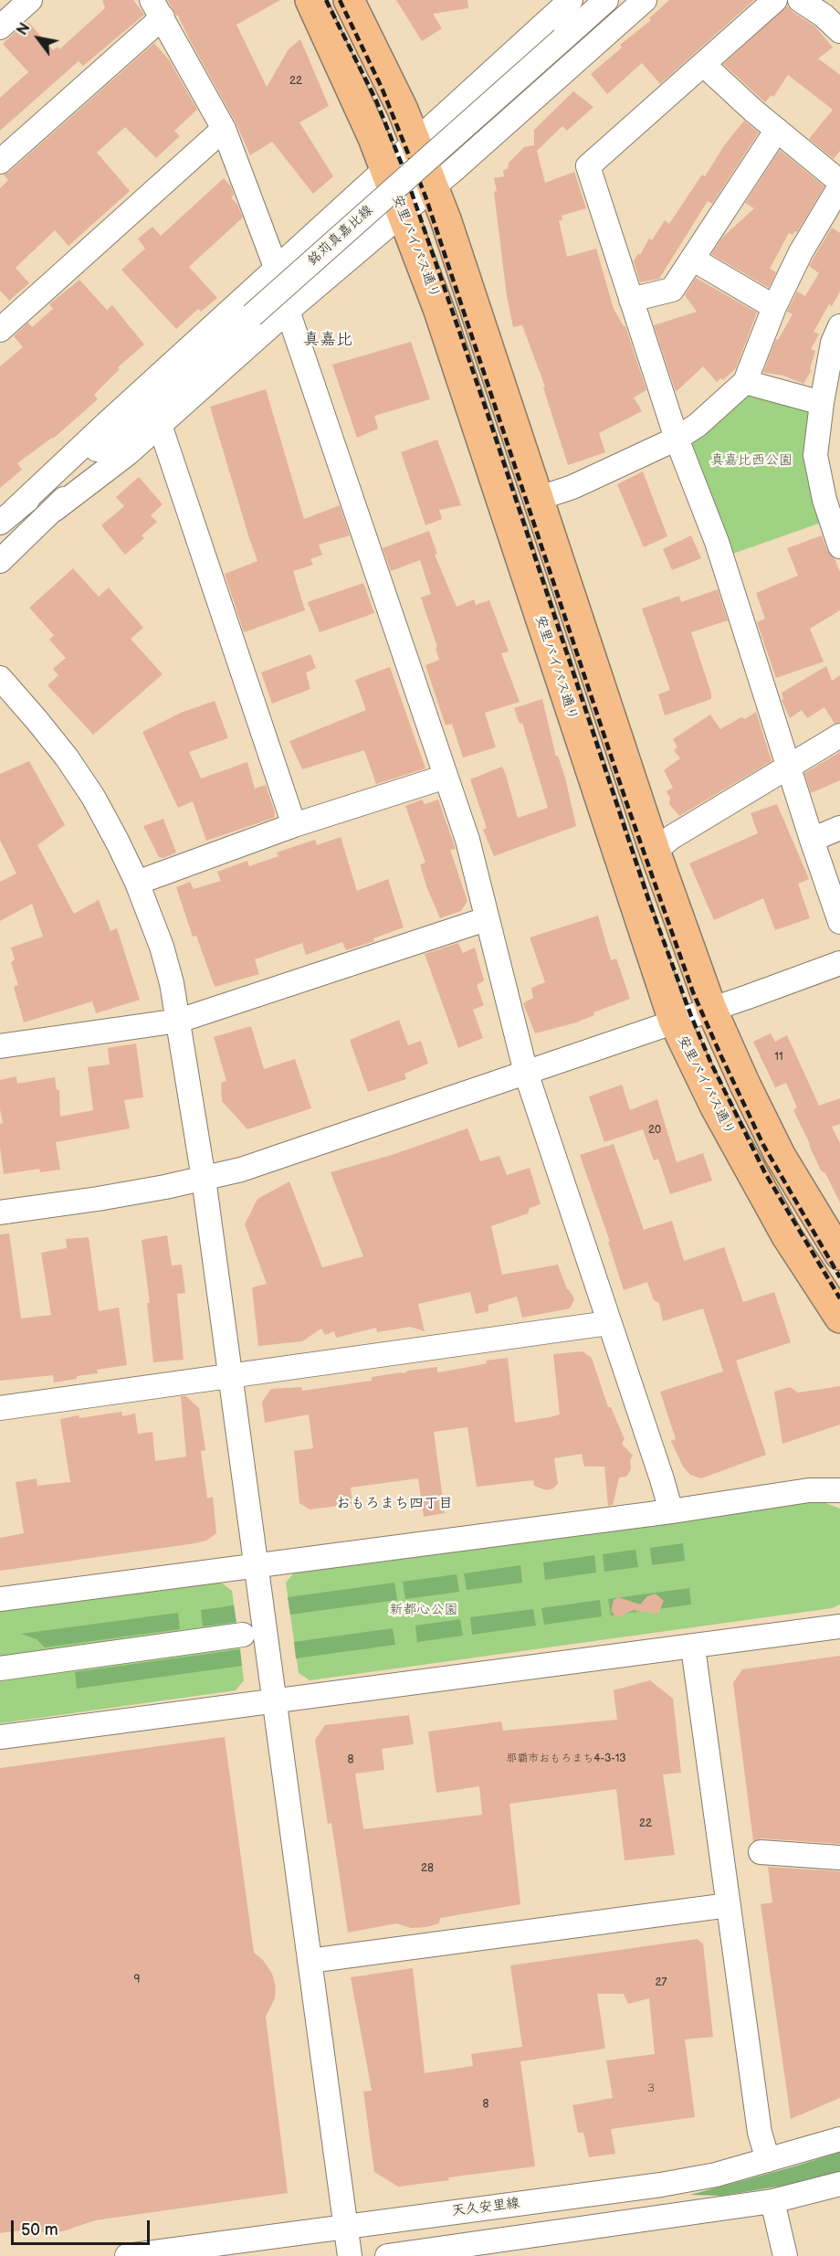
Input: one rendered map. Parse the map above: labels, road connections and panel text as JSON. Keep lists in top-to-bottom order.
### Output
{
  "streets": {
    "highway": ["安里バイパス通り"],
    "street": ["銘苅真嘉比線", "天久安里線"]
  },
  "districts": ["真嘉比", "おもろまち四丁目"],
  "parks": ["真嘉比西公園", "新都心公園"],
  "house_numbers": [
    "22",
    "11",
    "20",
    "那覇市おもろまち4-3-13",
    "8",
    "22",
    "28",
    "9",
    "27",
    "３",
    "8"
  ],
  "scale_bar": "50 m",
  "north": "top left"
}
